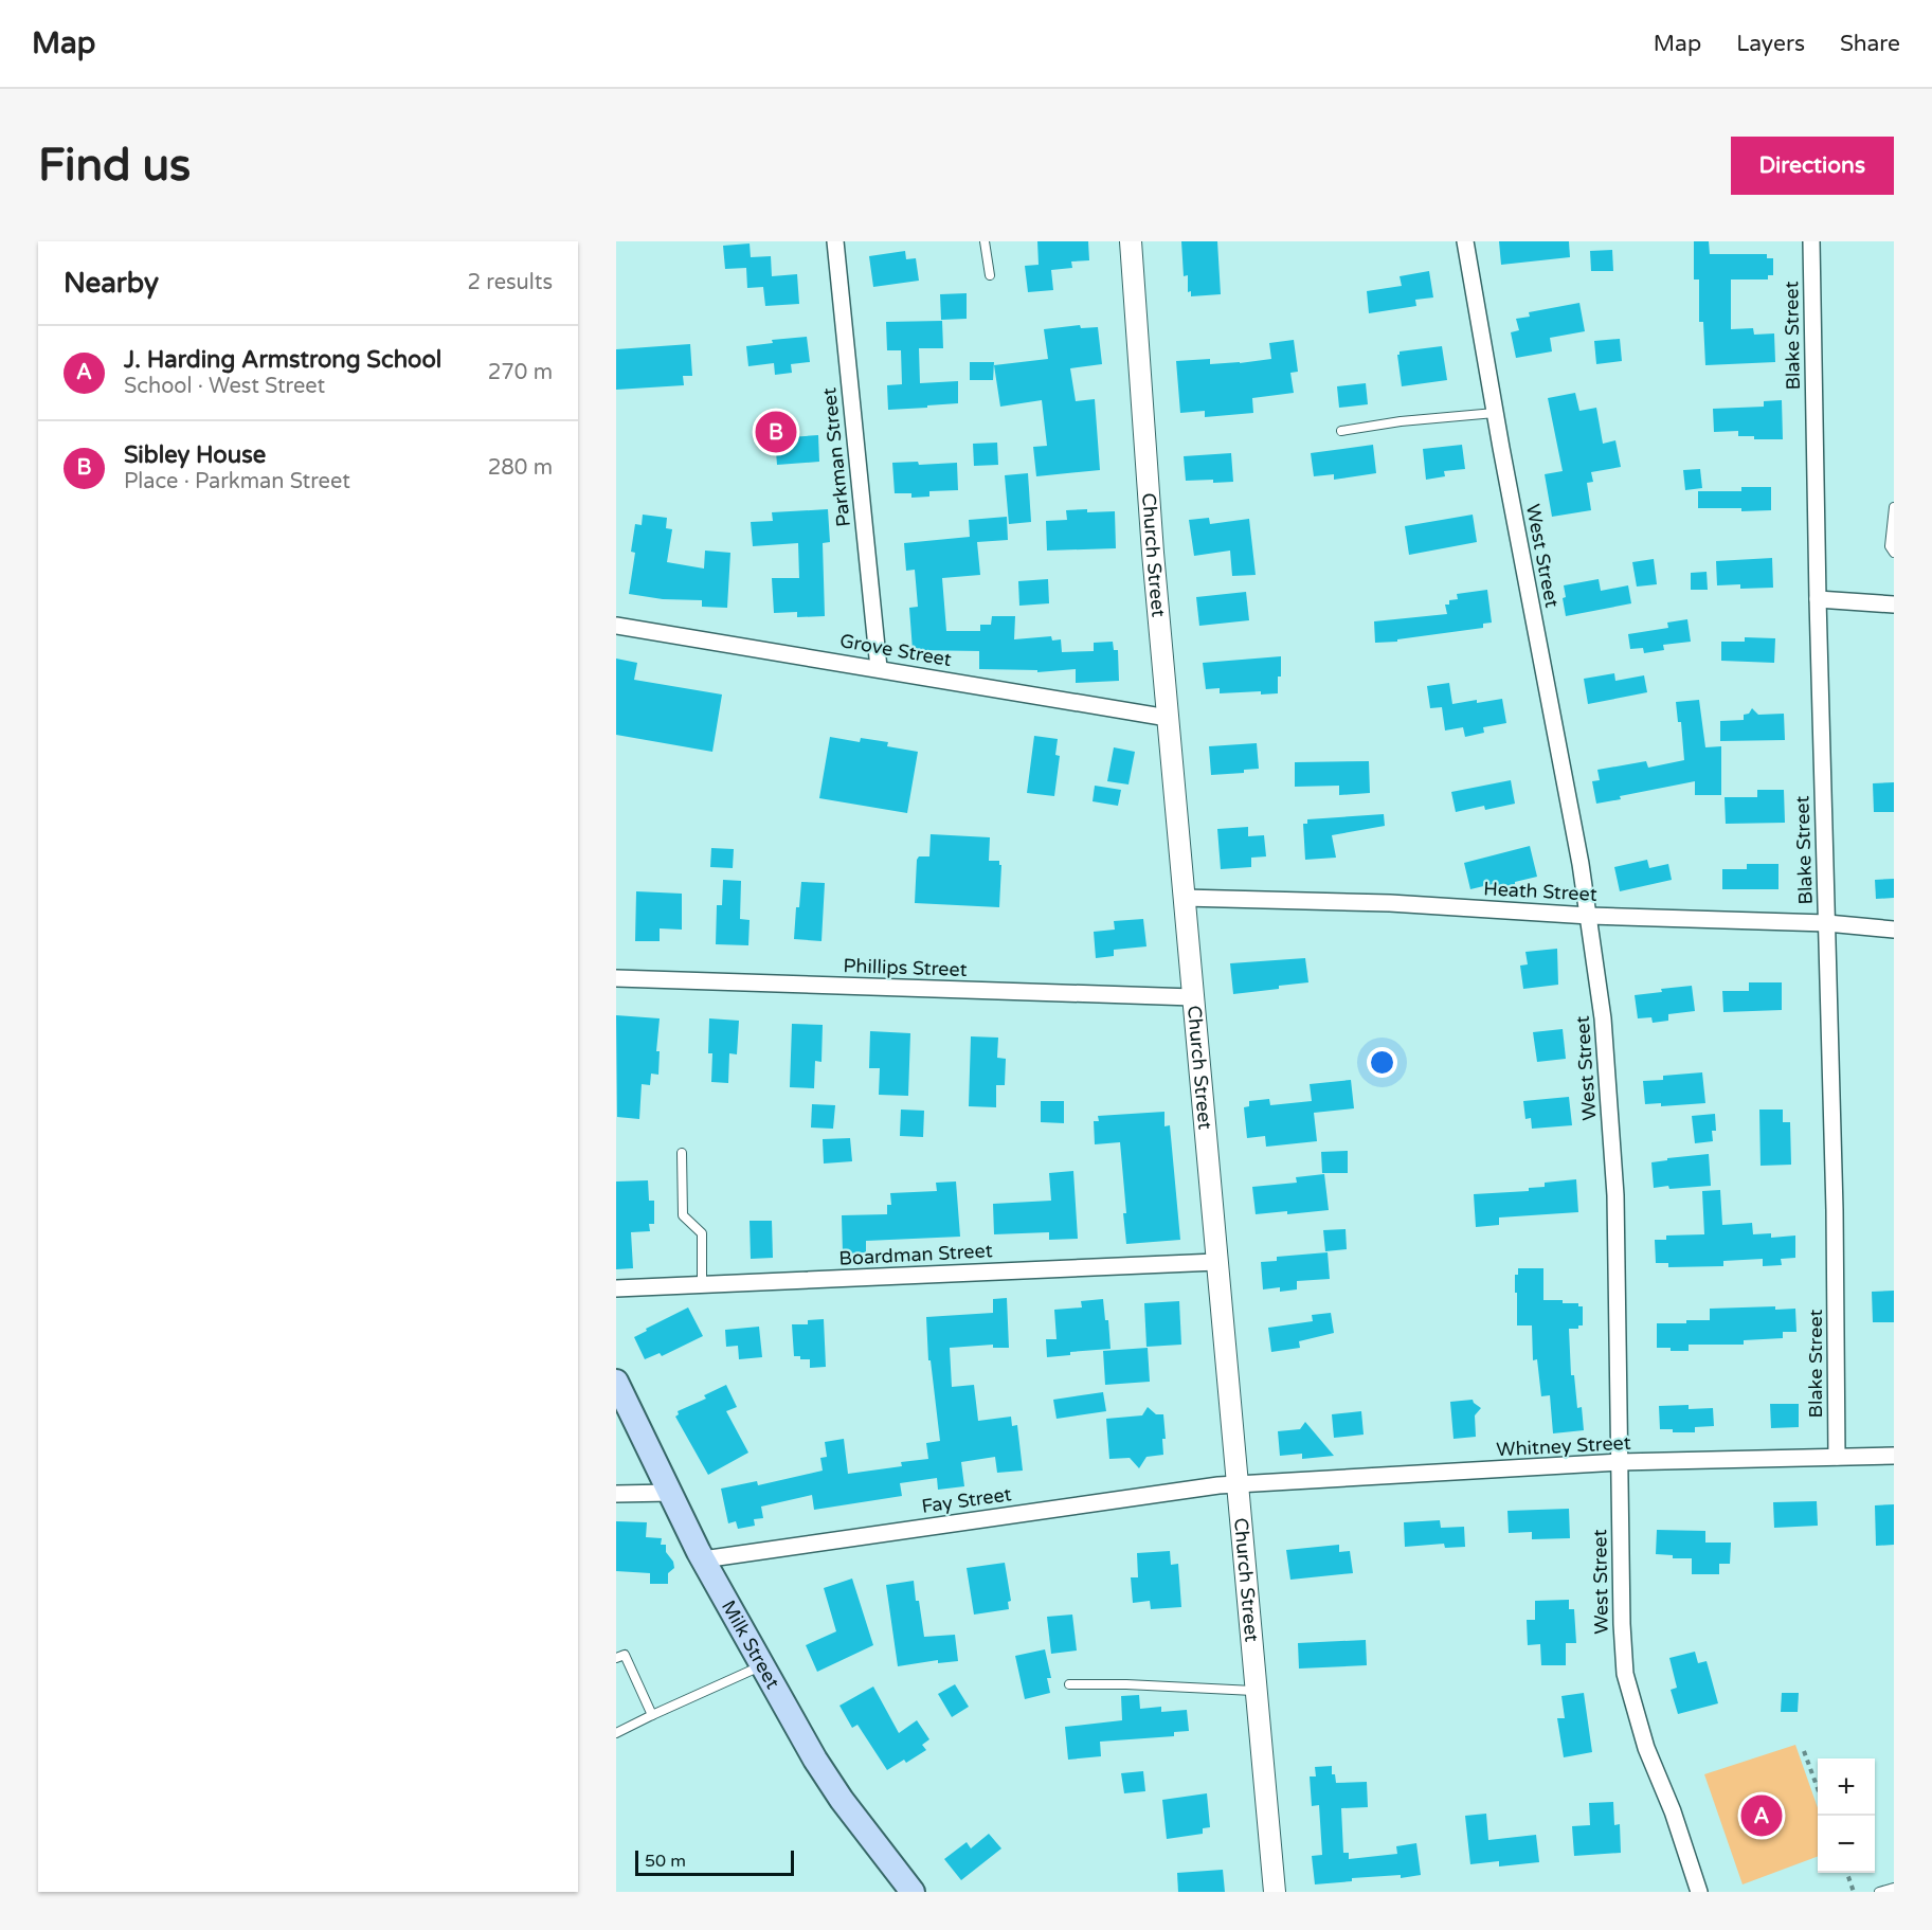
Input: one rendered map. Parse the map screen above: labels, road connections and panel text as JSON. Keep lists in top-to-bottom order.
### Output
{
  "streets": {
    "main road": ["Milk Street"],
    "street": [
      "Blake Street",
      "Parkman Street",
      "Church Street",
      "West Street",
      "Grove Street",
      "Heath Street",
      "Phillips Street",
      "Boardman Street",
      "Whitney Street",
      "Fay Street"
    ]
  },
  "crossings": [
    ["Blake Street", "Heath Street"],
    ["Blake Street", "Whitney Street"],
    ["Parkman Street", "Grove Street"],
    ["Church Street", "Grove Street"],
    ["Church Street", "Heath Street"],
    ["Church Street", "Phillips Street"],
    ["Church Street", "Boardman Street"],
    ["Church Street", "Whitney Street"],
    ["Church Street", "Fay Street"],
    ["West Street", "Heath Street"],
    ["West Street", "Whitney Street"],
    ["Whitney Street", "Fay Street"],
    ["Fay Street", "Milk Street"]
  ],
  "scale_bar": "50 m",
  "page": {
    "header": "Map",
    "nav": ["Map", "Layers", "Share"],
    "buttons": "Directions",
    "title": "Find us",
    "heading": ["Nearby", "2 results"],
    "list": [
      {
        "mark": "A",
        "name": "J. Harding Armstrong School",
        "note": "School · West Street",
        "value": "270 m"
      },
      {
        "mark": "B",
        "name": "Sibley House",
        "note": "Place · Parkman Street",
        "value": "280 m"
      }
    ],
    "pins": ["B", "A"],
    "map_buttons": ["+", "−"],
    "scale": "50 m"
  }
}
